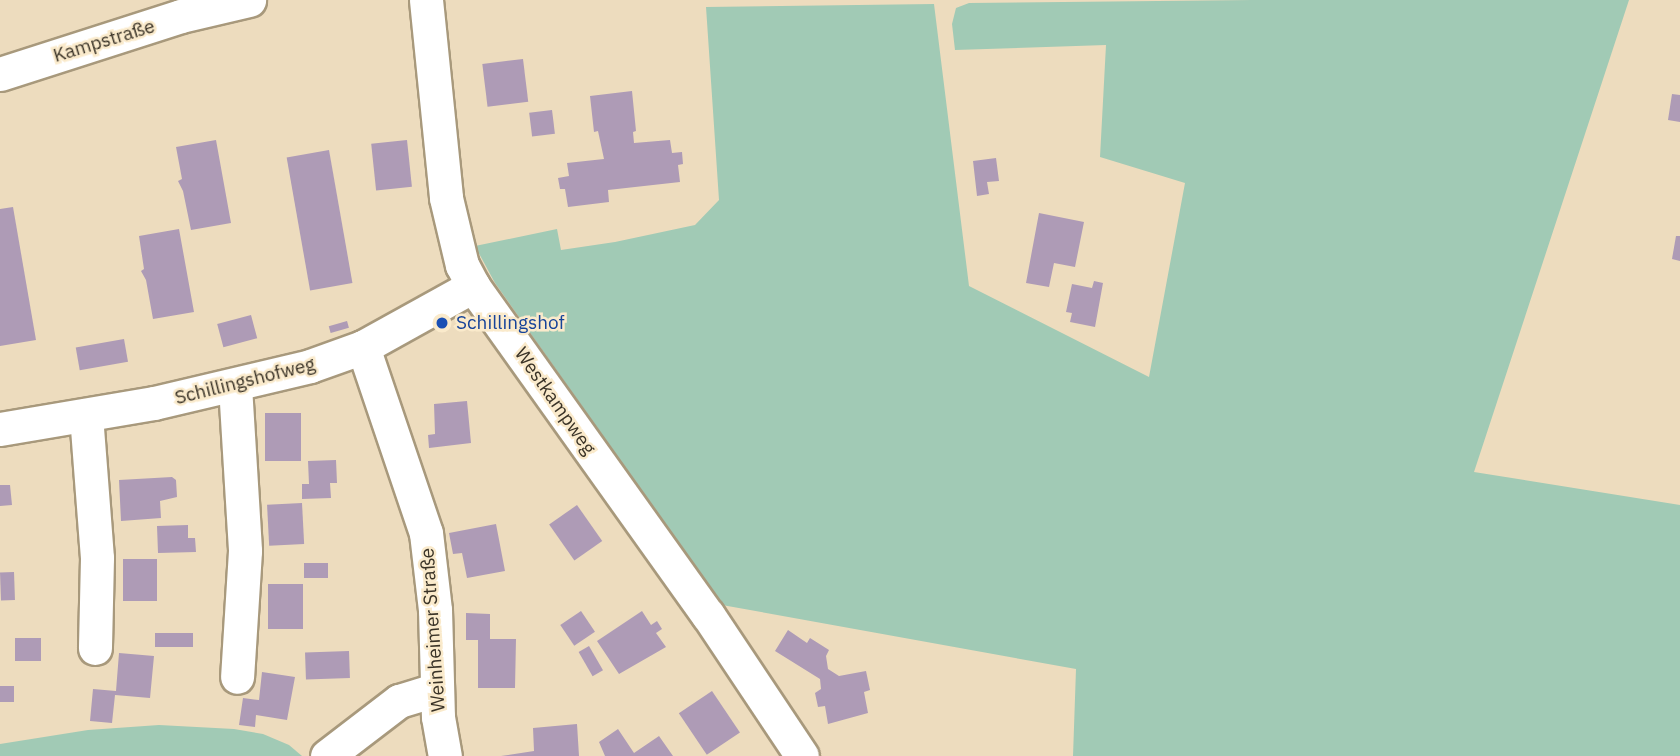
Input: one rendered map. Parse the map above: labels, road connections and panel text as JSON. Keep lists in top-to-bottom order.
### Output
{
  "streets": {
    "street": [
      "Kampstraße",
      "Schillingshofweg",
      "Westkampweg",
      "Weinheimer Straße"
    ]
  },
  "crossings": [
    ["Schillingshofweg", "Westkampweg"],
    ["Schillingshofweg", "Weinheimer Straße"]
  ],
  "places": ["Schillingshof"]
}
